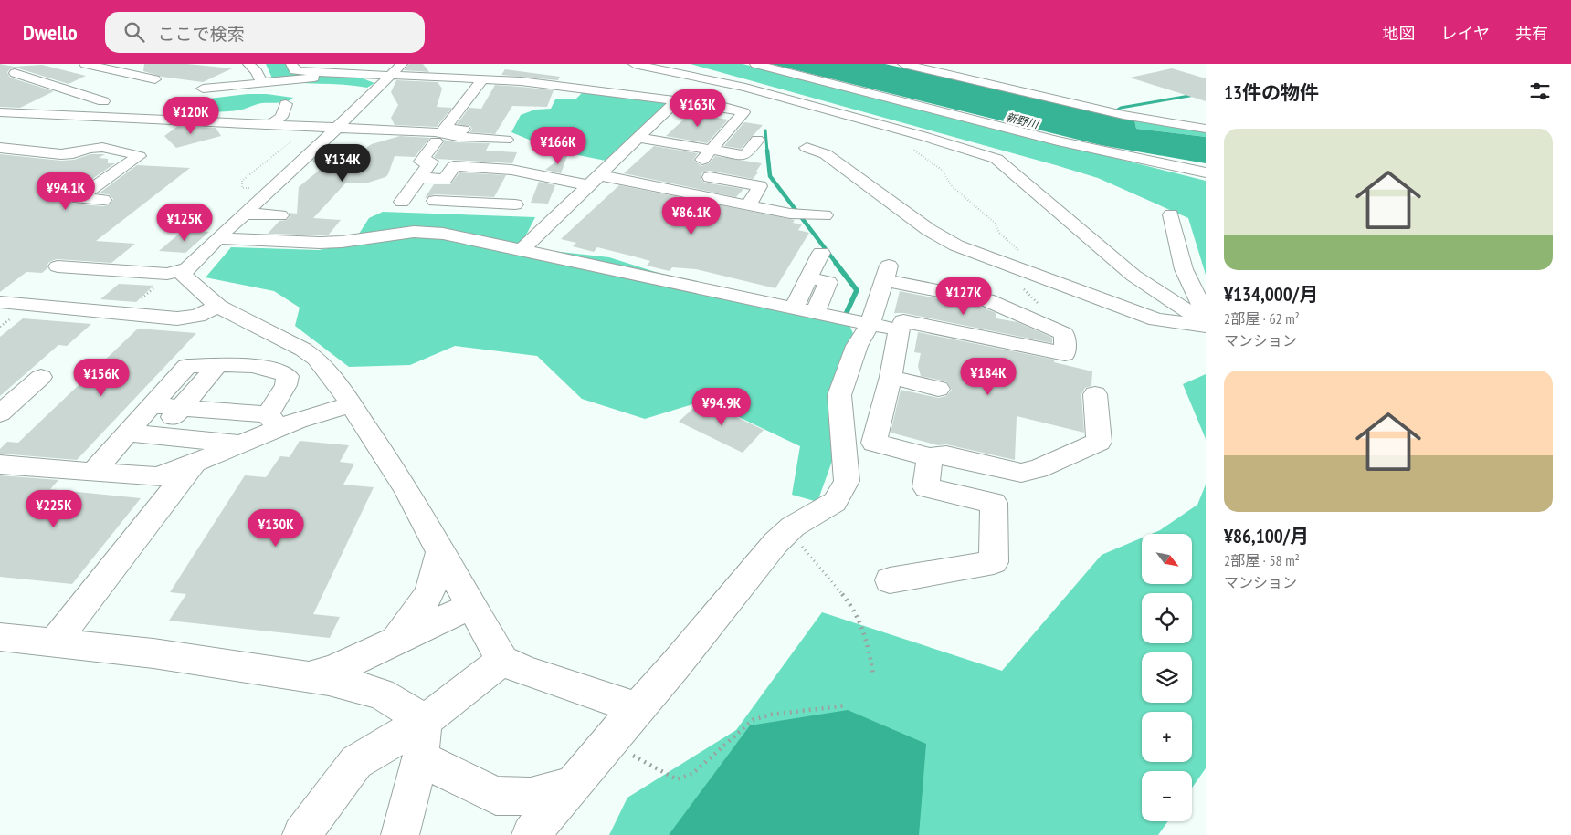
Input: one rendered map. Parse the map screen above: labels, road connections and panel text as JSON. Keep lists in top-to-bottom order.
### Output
{
  "water": ["新野川"],
  "north": "bottom right",
  "page": {
    "header": "Dwello",
    "search": "ここで検索",
    "nav": ["地図", "レイヤ", "共有"],
    "heading": "13件の物件",
    "price": [
      "¥163K",
      "¥120K",
      "¥166K",
      "¥134K",
      "¥94.1K",
      "¥86.1K",
      "¥125K",
      "¥127K",
      "¥184K",
      "¥156K",
      "¥94.9K",
      "¥225K",
      "¥130K"
    ],
    "list": [
      {
        "name": "¥134,000/月",
        "note": "2部屋 · 62 m² · マンション"
      },
      {
        "name": "¥86,100/月",
        "note": "2部屋 · 58 m² · マンション"
      }
    ],
    "map_buttons": ["+", "−"]
  }
}
